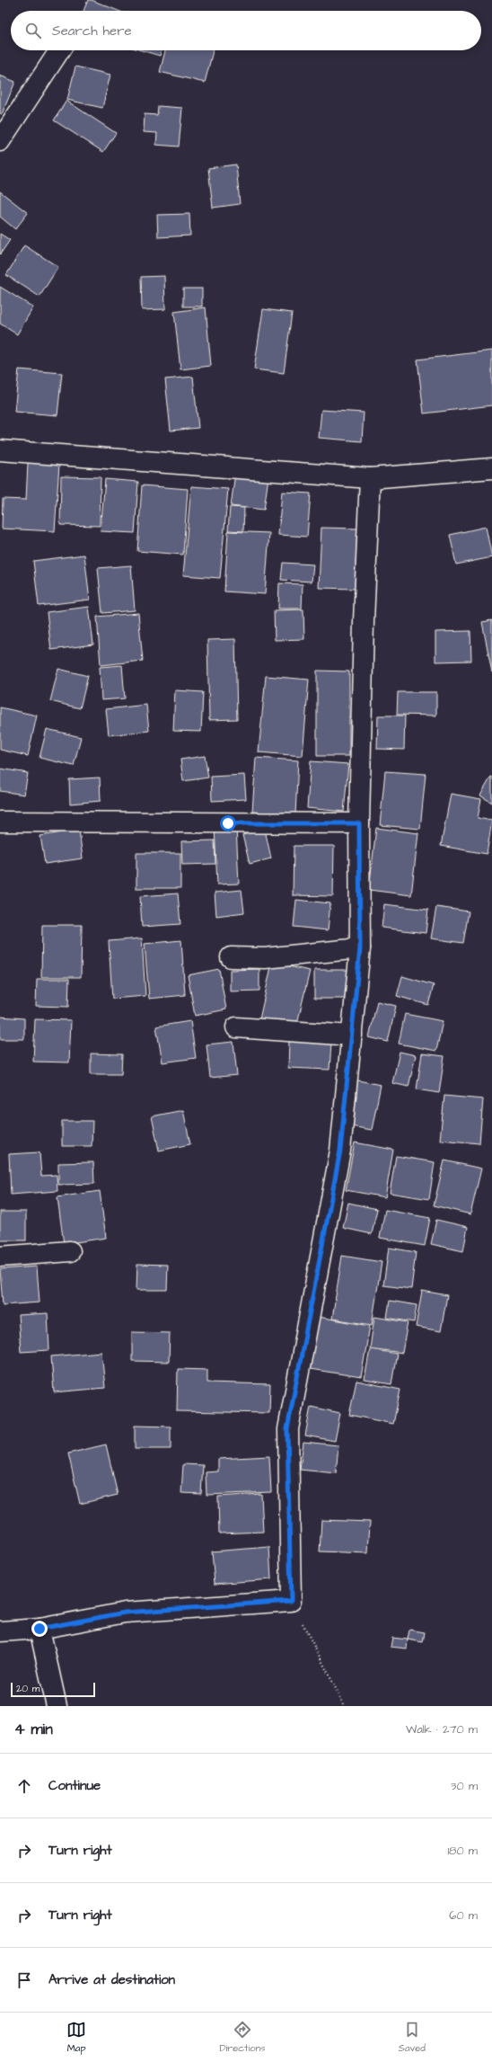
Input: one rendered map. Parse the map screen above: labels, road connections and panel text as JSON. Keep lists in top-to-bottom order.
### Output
{
  "scale_bar": "20 m",
  "page": {
    "search": "Search here",
    "scale": "20 m",
    "heading": ["4 min", "Walk · 270 m"],
    "list": [
      ["Continue", "30 m"],
      ["Turn right", "180 m"],
      ["Turn right", "60 m"],
      "Arrive at destination"
    ],
    "nav": ["Map", "Directions", "Saved"]
  }
}
